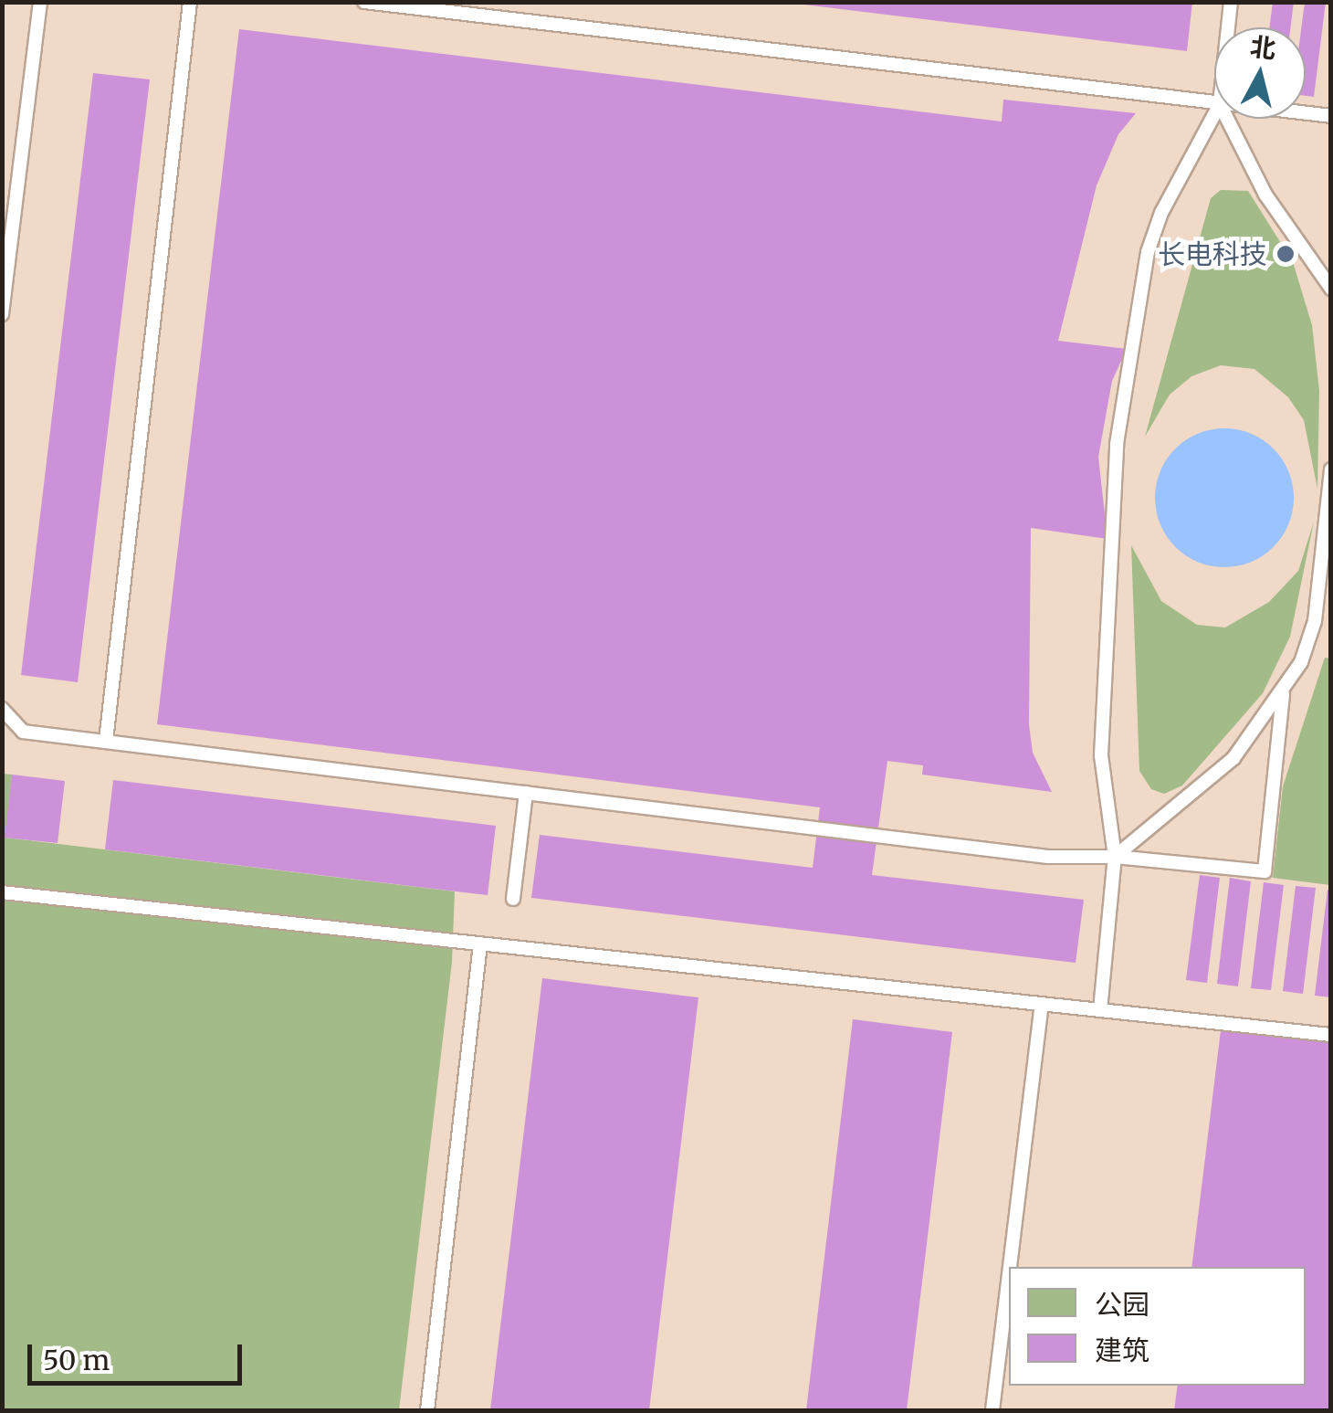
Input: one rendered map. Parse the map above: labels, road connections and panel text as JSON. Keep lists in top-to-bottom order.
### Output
{
  "places": ["长电科技"],
  "legend": ["公园", "建筑"],
  "scale_bar": "50 m",
  "north": "top"
}
